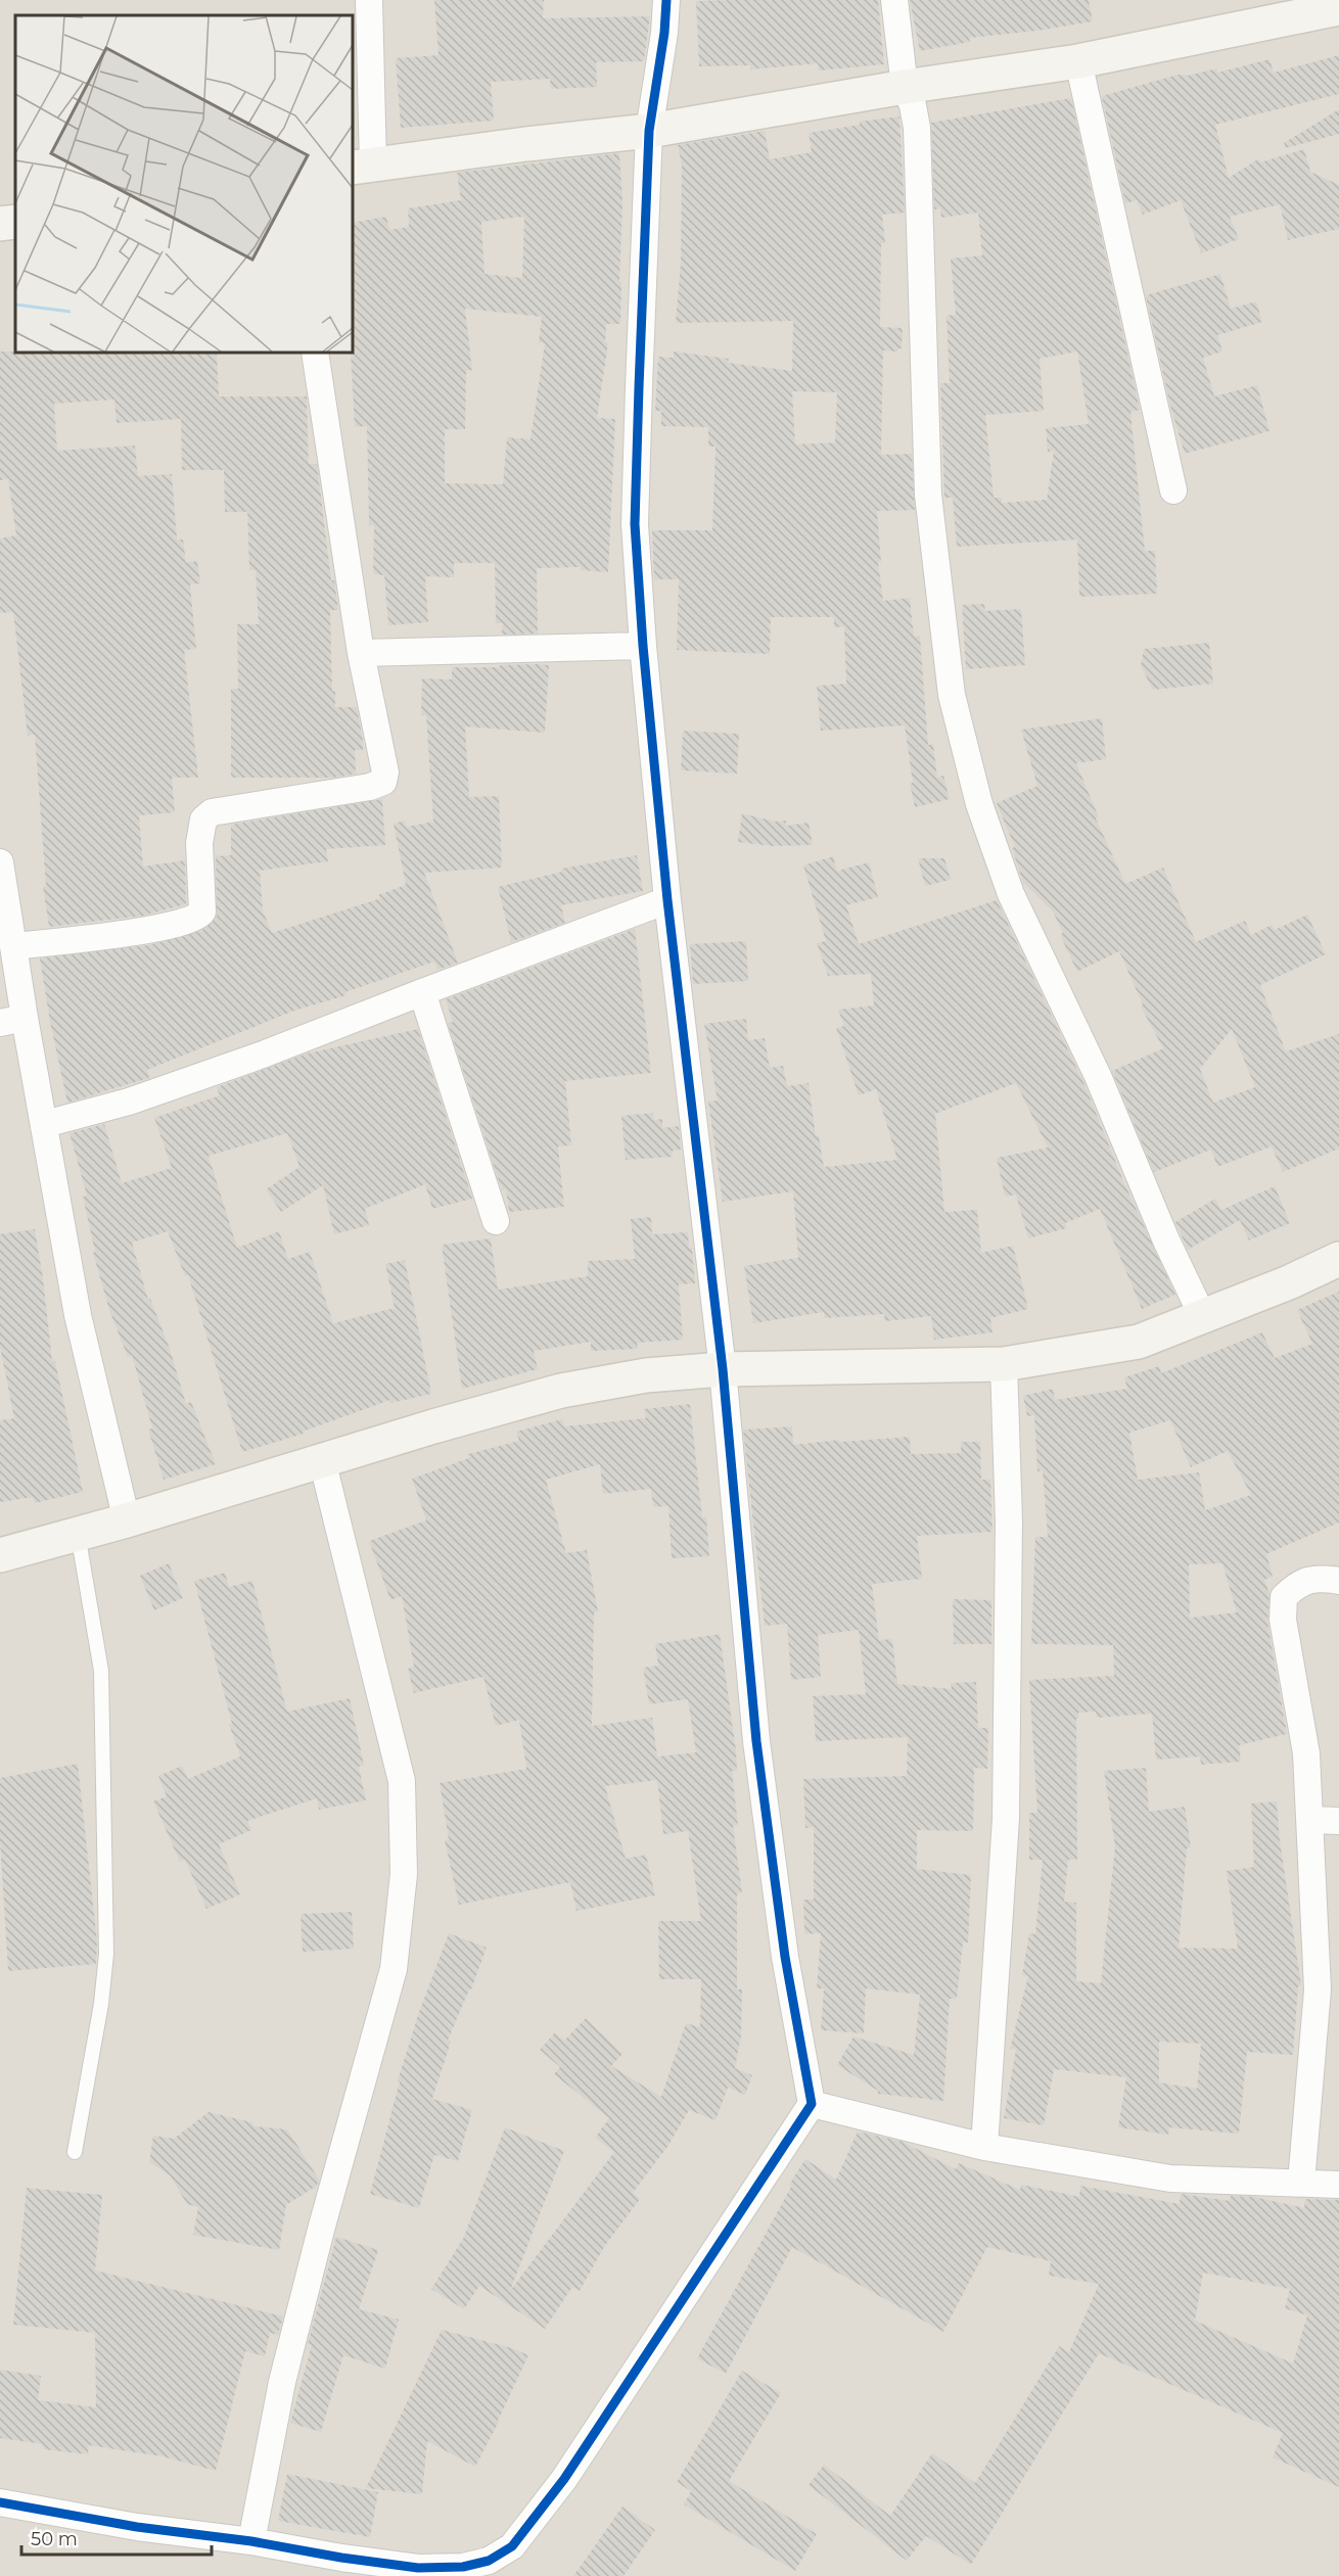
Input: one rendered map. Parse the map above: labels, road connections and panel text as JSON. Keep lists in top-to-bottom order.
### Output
{
  "scale_bar": "50 m"
}
